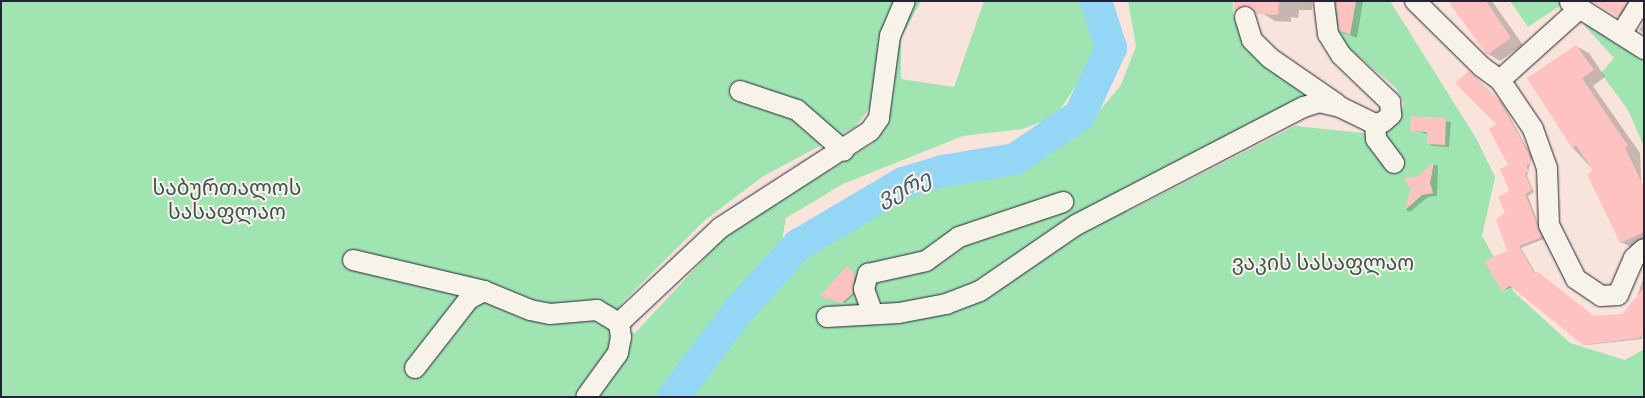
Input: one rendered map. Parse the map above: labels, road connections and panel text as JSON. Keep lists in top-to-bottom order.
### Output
{
  "water": ["ვერე"],
  "parks": ["საბურთალოს სასაფლაო", "ვაკის სასაფლაო"]
}
